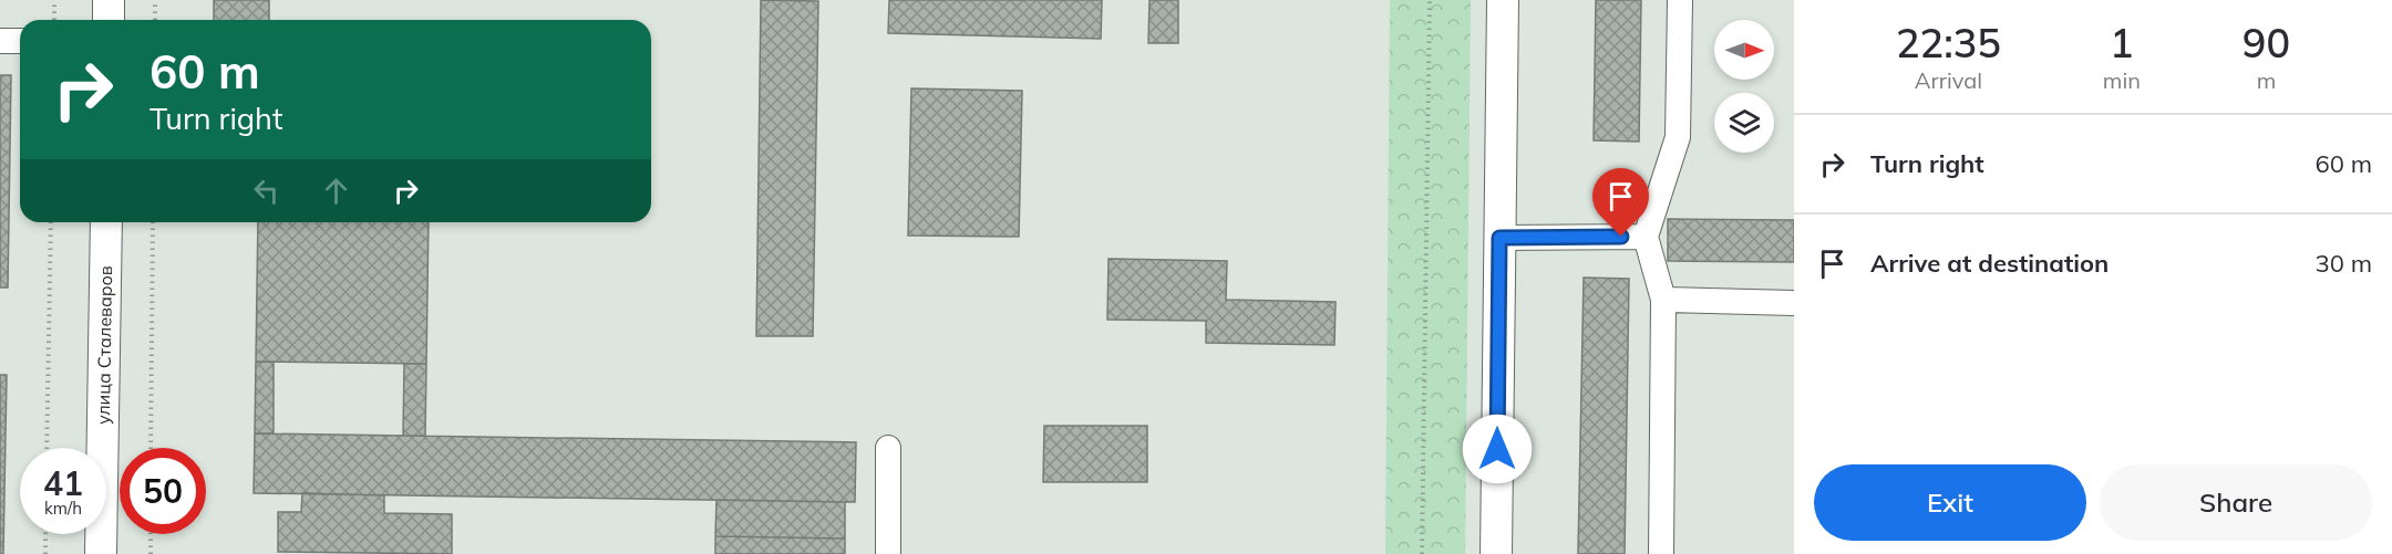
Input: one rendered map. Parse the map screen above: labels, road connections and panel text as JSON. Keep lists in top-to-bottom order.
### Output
{
  "streets": {
    "main road": ["улица Сталеваров"]
  },
  "north": "right",
  "page": {
    "eta": [
      "22:35",
      "Arrival",
      "1",
      "min",
      "90",
      "m"
    ],
    "turn": ["60 m", "Turn right"],
    "list": [
      {
        "name": "Turn right",
        "value": "60 m"
      },
      {
        "name": "Arrive at destination",
        "value": "30 m"
      }
    ],
    "speed": "41 km/h",
    "limit": "50",
    "buttons": ["Exit", "Share"]
  }
}
